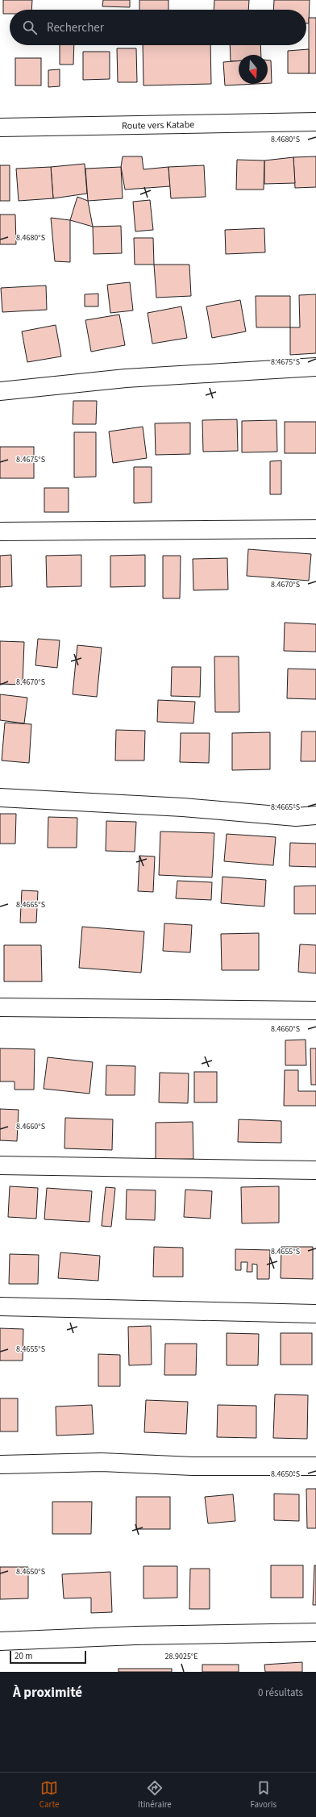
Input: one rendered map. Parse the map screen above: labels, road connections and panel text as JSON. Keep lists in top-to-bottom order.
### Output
{
  "streets": {
    "street": ["Route vers Katabe"]
  },
  "scale_bar": "20 m",
  "north": "bottom",
  "page": {
    "search": "Rechercher",
    "scale": "20 m",
    "heading": ["À proximité", "0 résultats"],
    "nav": ["Carte", "Itinéraire", "Favoris"]
  },
  "coordinates": [
    "8.4680°S",
    "8.4675°S",
    "8.4670°S",
    "8.4665°S",
    "8.4660°S",
    "8.4655°S",
    "8.4650°S",
    "28.9025°E"
  ]
}
